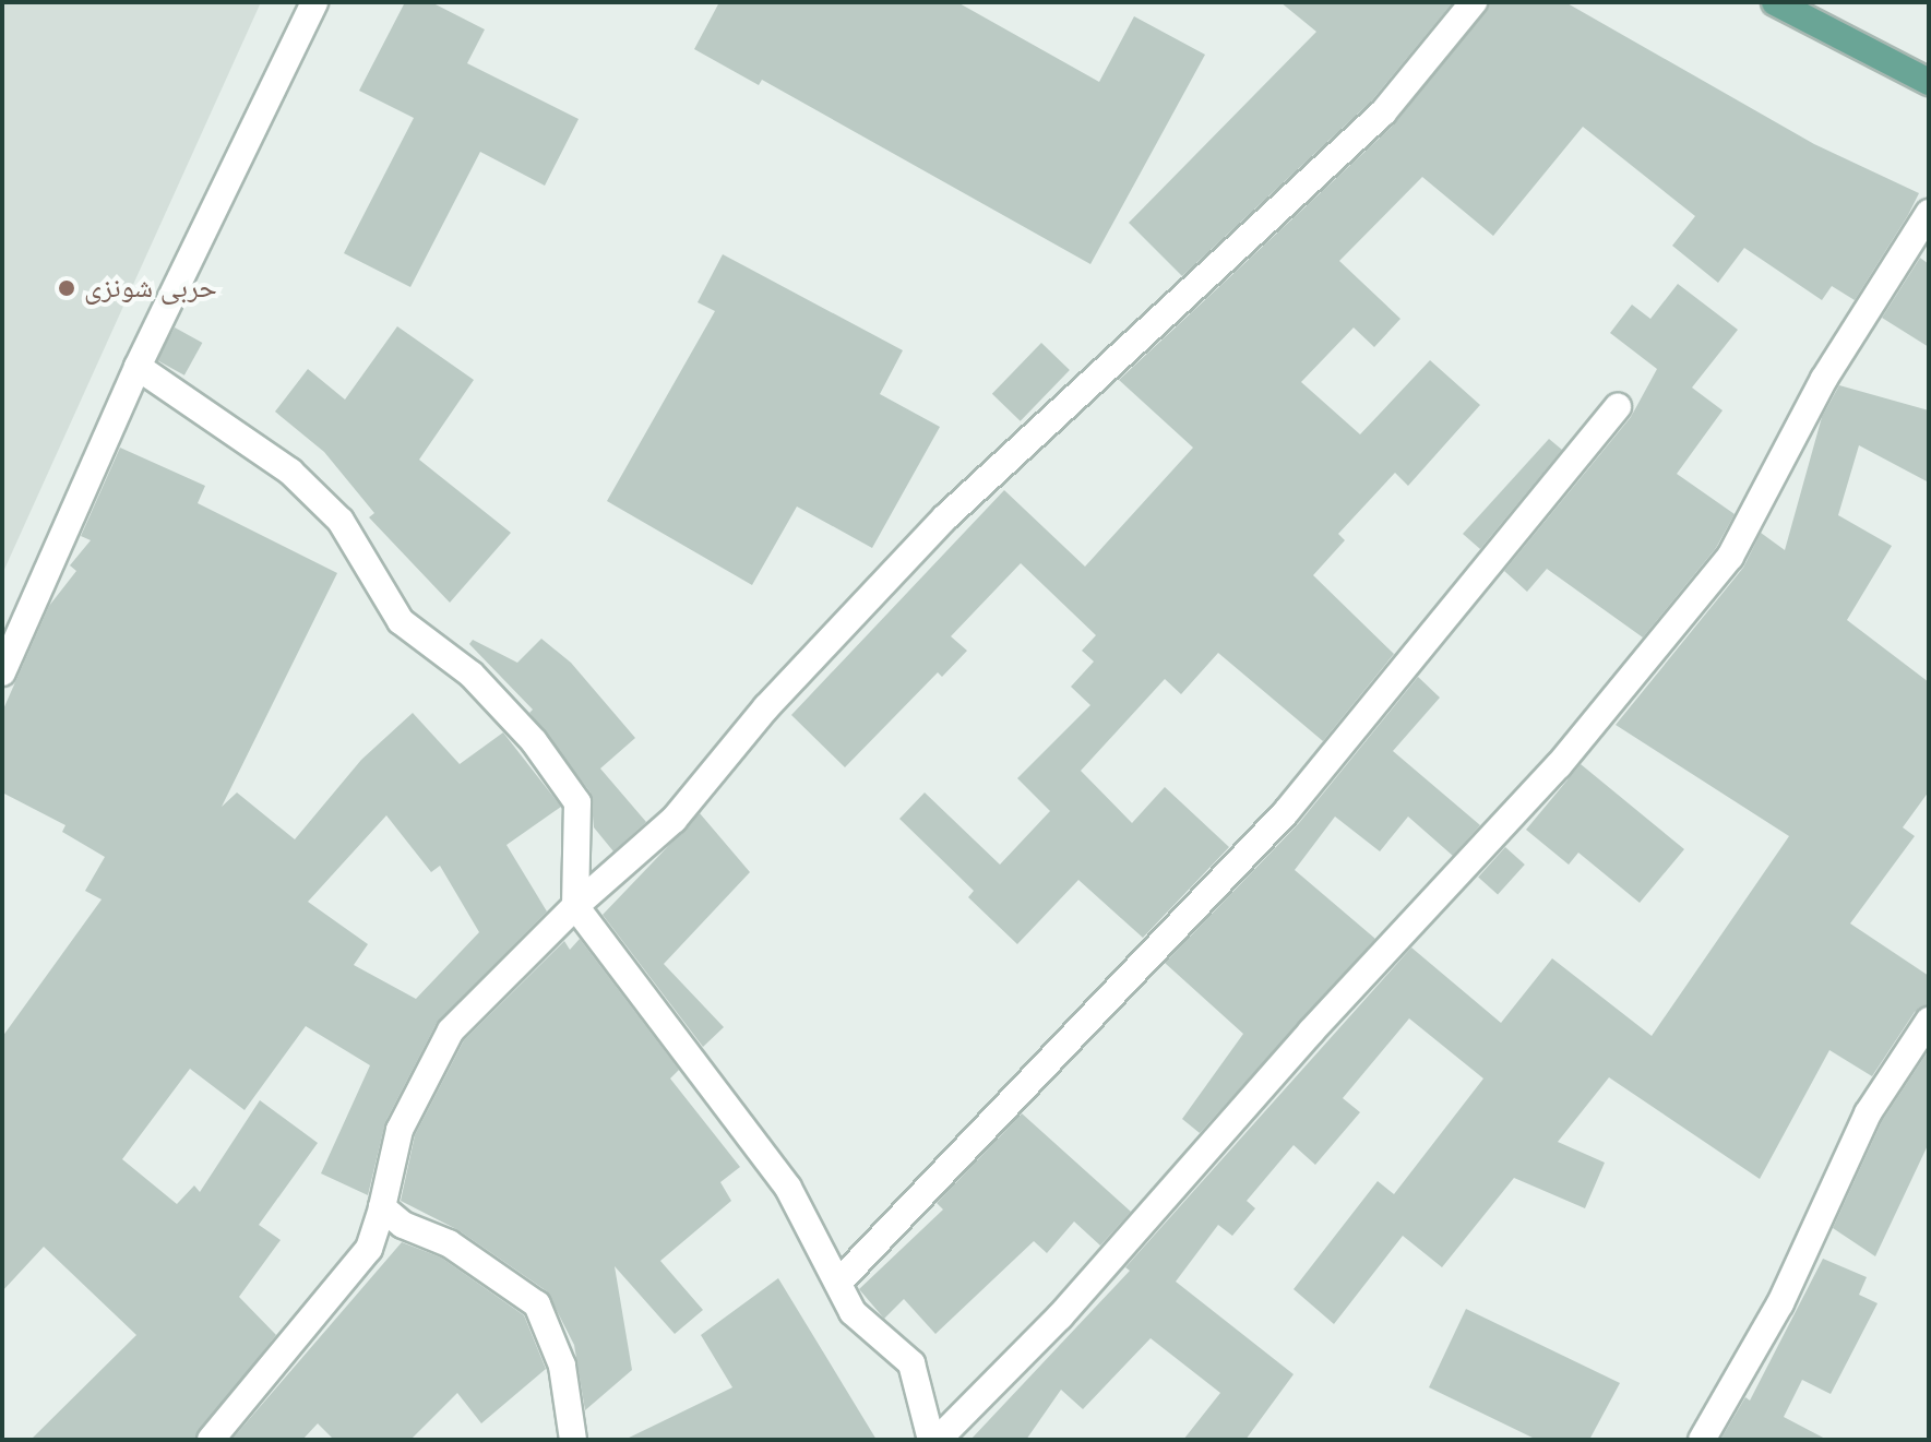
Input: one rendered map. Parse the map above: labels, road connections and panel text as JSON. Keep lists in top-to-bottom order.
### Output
{
  "places": ["حربی شونزی"]
}
